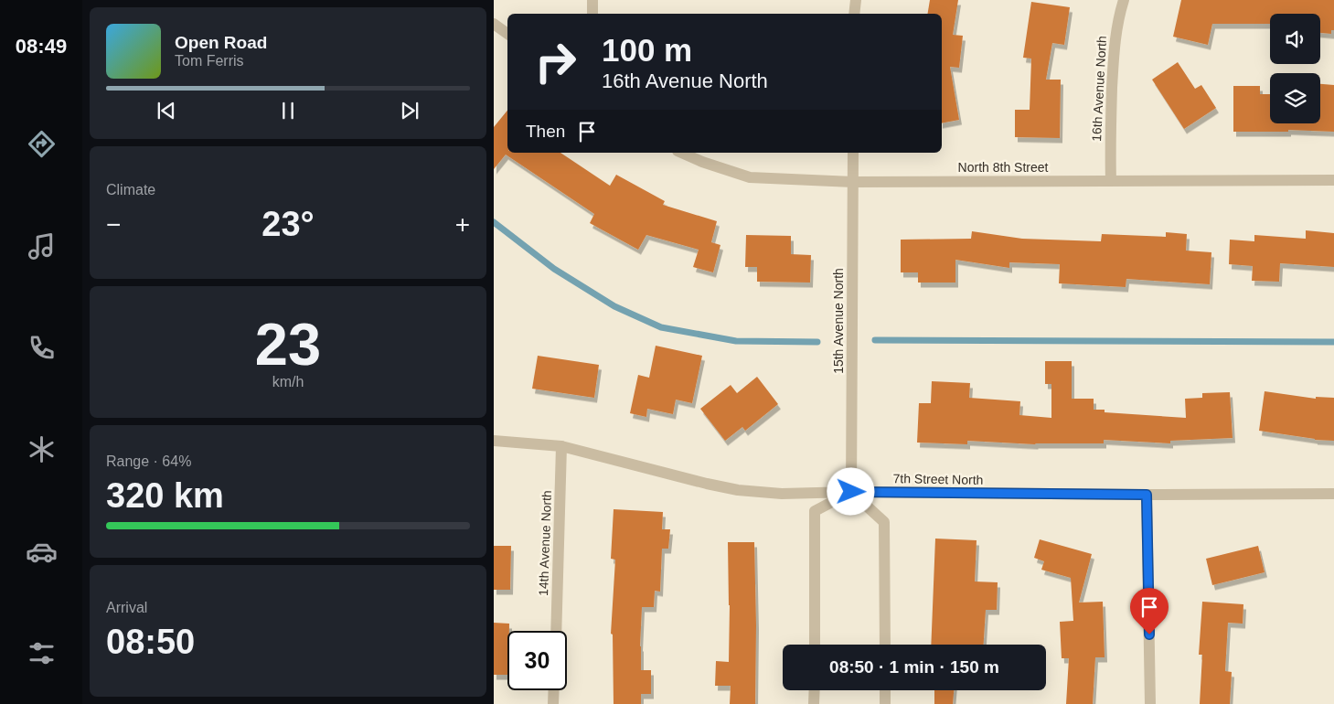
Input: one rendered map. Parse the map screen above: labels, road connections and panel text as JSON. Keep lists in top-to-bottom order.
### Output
{
  "streets": {
    "street": [
      "16th Avenue North",
      "North 8th Street",
      "15th Avenue North",
      "7th Street North",
      "14th Avenue North"
    ]
  },
  "crossings": [
    ["16th Avenue North", "North 8th Street"],
    ["North 8th Street", "15th Avenue North"],
    ["15th Avenue North", "7th Street North"],
    ["7th Street North", "14th Avenue North"]
  ],
  "page": {
    "tabs": "08:49",
    "turn": ["100 m", "16th Avenue North"],
    "song": ["Open Road", "Tom Ferris"],
    "then": "Then",
    "tile": [
      "Climate",
      ["23", "km/h"],
      ["Range · 64%", "320 km"],
      ["Arrival", "08:50"]
    ],
    "heat": ["−", "23°", "+"],
    "limit": "30",
    "trip": "08:50 · 1 min · 150 m"
  }
}
